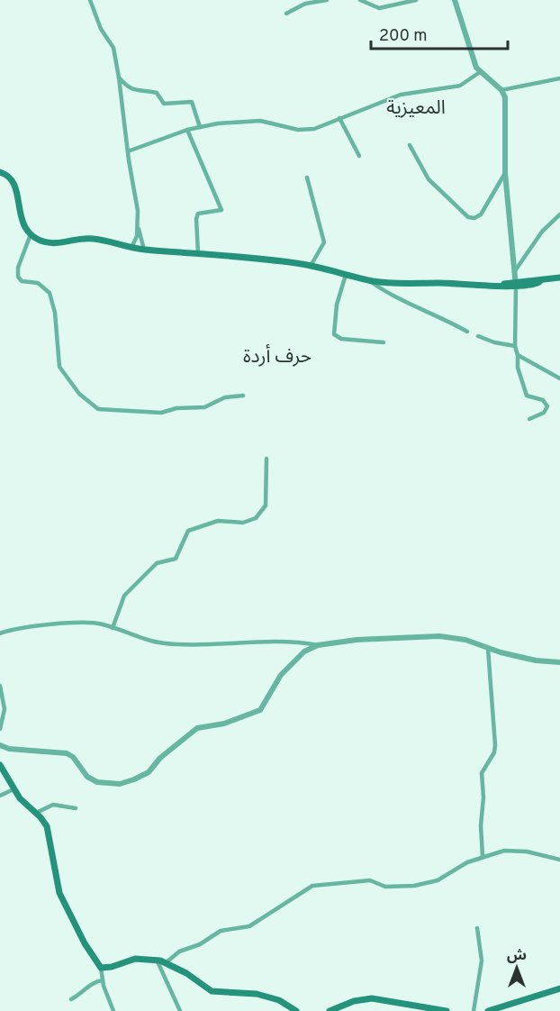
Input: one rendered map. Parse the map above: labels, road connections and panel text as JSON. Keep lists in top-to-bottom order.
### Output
{
  "districts": ["المعيزية", "حرف أردة"],
  "scale_bar": "200 m",
  "north": "top"
}
